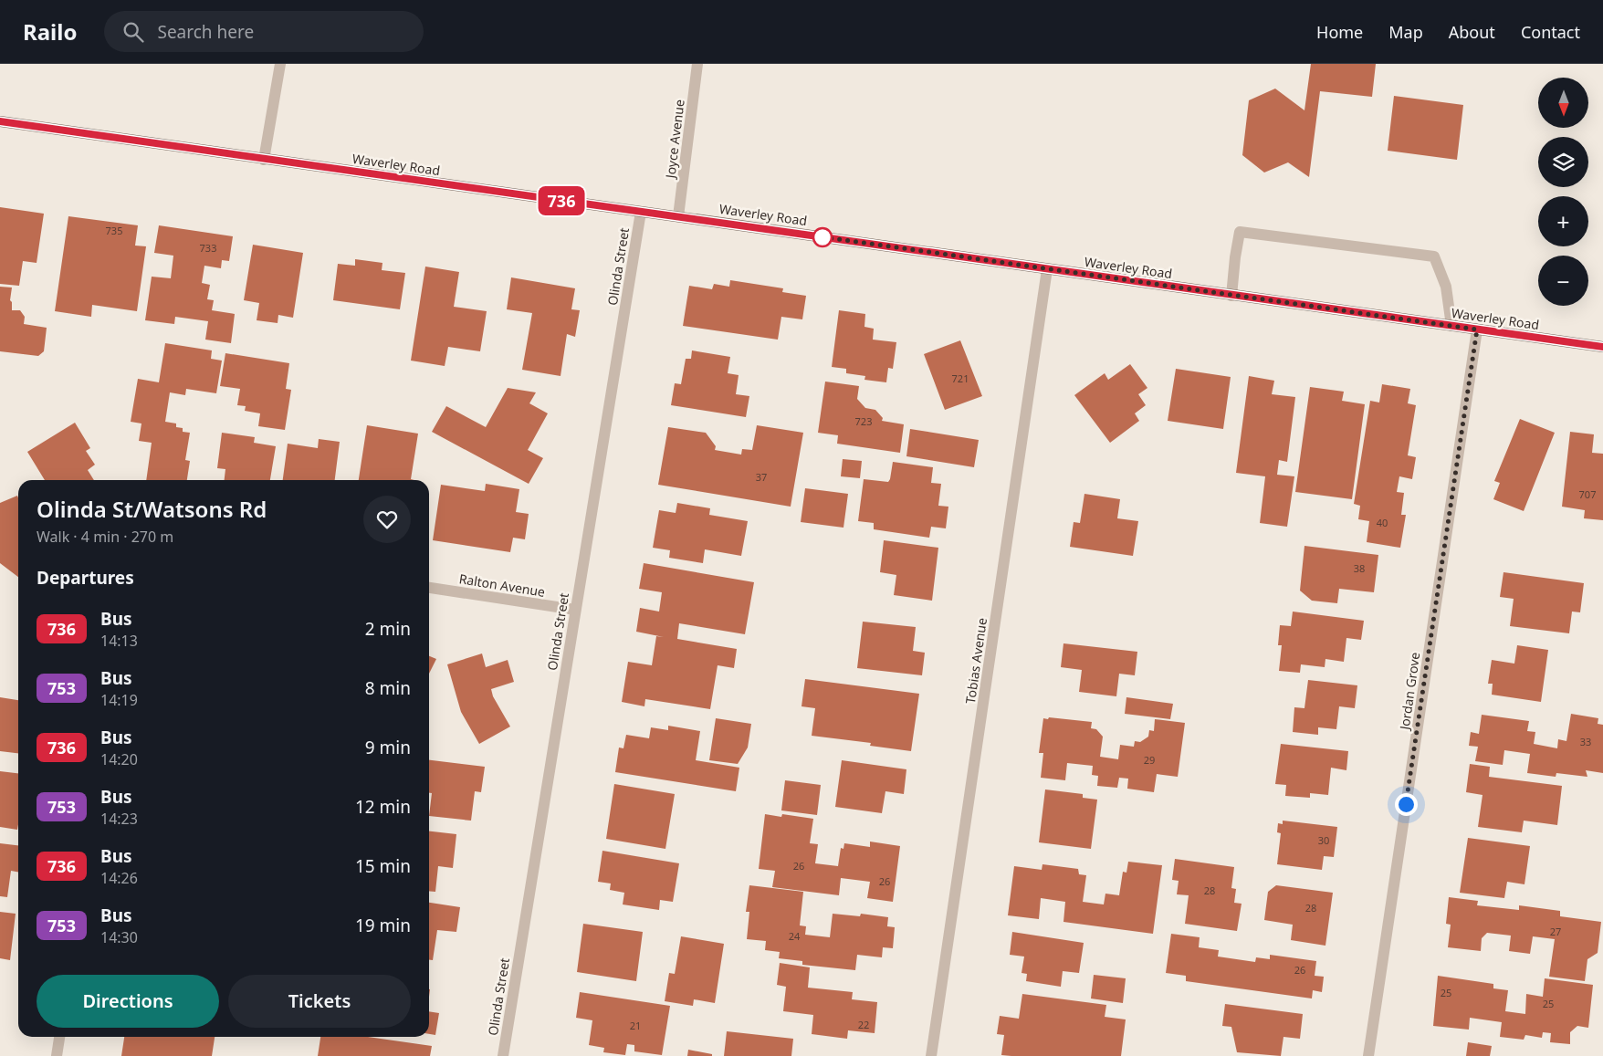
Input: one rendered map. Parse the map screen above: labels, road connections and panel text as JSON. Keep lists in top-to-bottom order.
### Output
{
  "streets": {
    "main road": ["Waverley Road"],
    "street": [
      "Joyce Avenue",
      "Olinda Street",
      "Ralton Avenue",
      "Tobias Avenue",
      "Jordan Grove"
    ]
  },
  "crossings": [
    ["Joyce Avenue", "Waverley Road"],
    ["Waverley Road", "Olinda Street"],
    ["Waverley Road", "Tobias Avenue"],
    ["Waverley Road", "Jordan Grove"],
    ["Olinda Street", "Ralton Avenue"]
  ],
  "lines": ["bus line 736"],
  "house_numbers": [
    "735",
    "733",
    "721",
    "723",
    "37",
    "707",
    "40",
    "38",
    "33",
    "29",
    "30",
    "26",
    "26",
    "28",
    "28",
    "27",
    "24",
    "26",
    "25",
    "25",
    "22",
    "21"
  ],
  "north": "bottom",
  "page": {
    "header": "Railo",
    "search": "Search here",
    "nav": [
      "Home",
      "Map",
      "About",
      "Contact"
    ],
    "on_map": "736",
    "map_buttons": ["+", "−"],
    "heading": [
      ["Olinda St/Watsons Rd", "Walk · 4 min · 270 m"],
      "Departures"
    ],
    "list": [
      {
        "mark": "736",
        "name": "Bus",
        "note": "14:13",
        "value": "2 min"
      },
      {
        "mark": "753",
        "name": "Bus",
        "note": "14:19",
        "value": "8 min"
      },
      {
        "mark": "736",
        "name": "Bus",
        "note": "14:20",
        "value": "9 min"
      },
      {
        "mark": "753",
        "name": "Bus",
        "note": "14:23",
        "value": "12 min"
      },
      {
        "mark": "736",
        "name": "Bus",
        "note": "14:26",
        "value": "15 min"
      },
      {
        "mark": "753",
        "name": "Bus",
        "note": "14:30",
        "value": "19 min"
      }
    ],
    "buttons": ["Directions", "Tickets"]
  }
}
